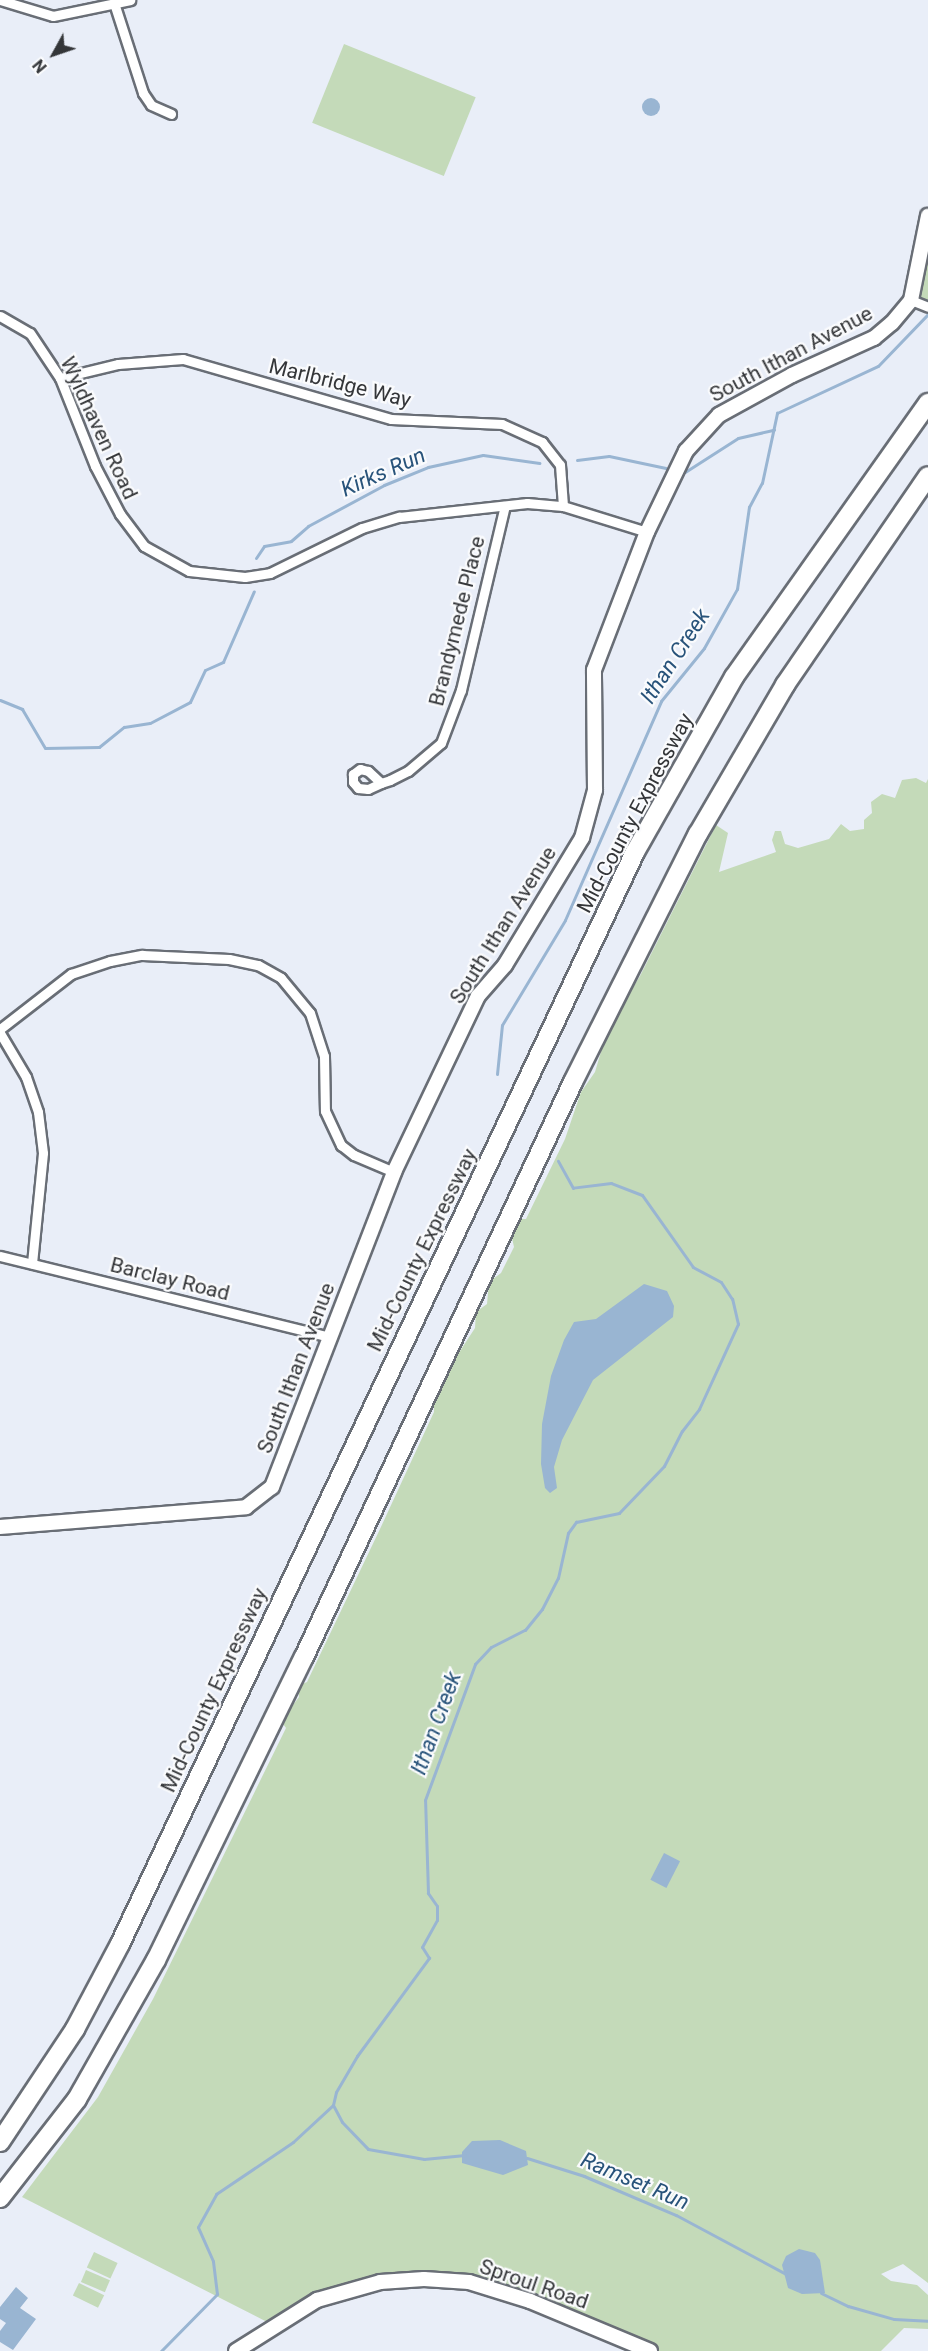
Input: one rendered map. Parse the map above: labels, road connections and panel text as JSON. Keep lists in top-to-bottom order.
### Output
{
  "streets": {
    "highway": ["Mid-County Expressway"],
    "street": [
      "South Ithan Avenue",
      "Marlbridge Way",
      "Wyldhaven Road",
      "Brandymede Place",
      "Barclay Road",
      "Sproul Road"
    ]
  },
  "crossings": [
    ["South Ithan Avenue", "Wyldhaven Road"],
    ["South Ithan Avenue", "Barclay Road"],
    ["Marlbridge Way", "Wyldhaven Road"],
    ["Wyldhaven Road", "Brandymede Place"]
  ],
  "water": ["Kirks Run", "Ithan Creek", "Ramset Run"],
  "north": "bottom left"
}
